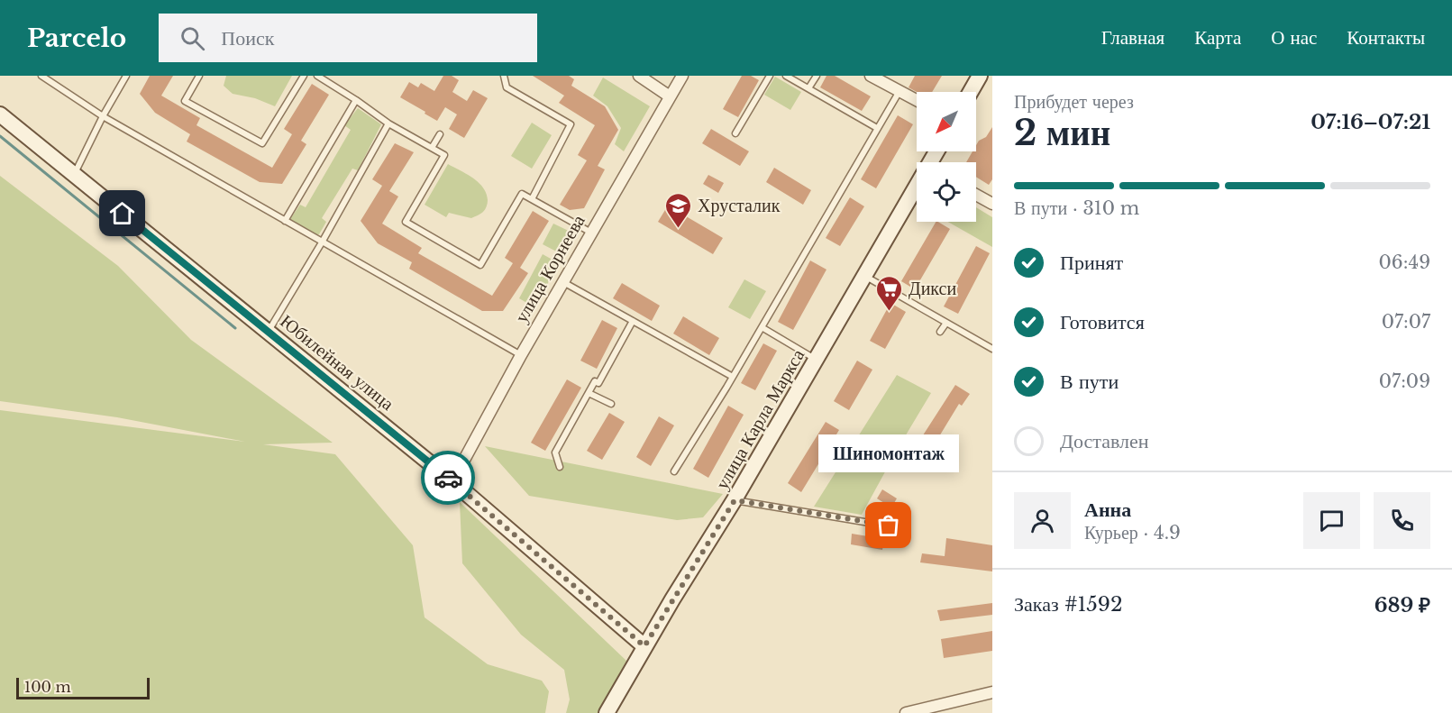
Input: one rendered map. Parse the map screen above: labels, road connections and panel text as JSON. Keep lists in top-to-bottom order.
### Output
{
  "streets": {
    "street": ["улица Корнеева", "Юбилейная улица", "улица Карла Маркса"]
  },
  "crossings": [
    ["улица Корнеева", "Юбилейная улица"],
    ["Юбилейная улица", "улица Карла Маркса"]
  ],
  "places": {
    "school or university": ["Хрусталик"],
    "supermarket": ["Дикси"],
    "other": ["Шиномонтаж"]
  },
  "scale_bar": "100 m",
  "north": "bottom left",
  "page": {
    "header": "Parcelo",
    "search": "Поиск",
    "nav": [
      "Главная",
      "Карта",
      "О нас",
      "Контакты"
    ],
    "heading": ["2 мин", "Прибудет через", "07:16–07:21"],
    "panel": [
      "Анна",
      "Курьер · 4.9",
      "Заказ #1592",
      "689 ₽"
    ],
    "bar": "В пути · 310 m",
    "list": [
      ["Принят", "06:49"],
      ["Готовится", "07:07"],
      ["В пути", "07:09"],
      "Доставлен"
    ],
    "bubble": "Шиномонтаж",
    "scale": "100 m"
  }
}
